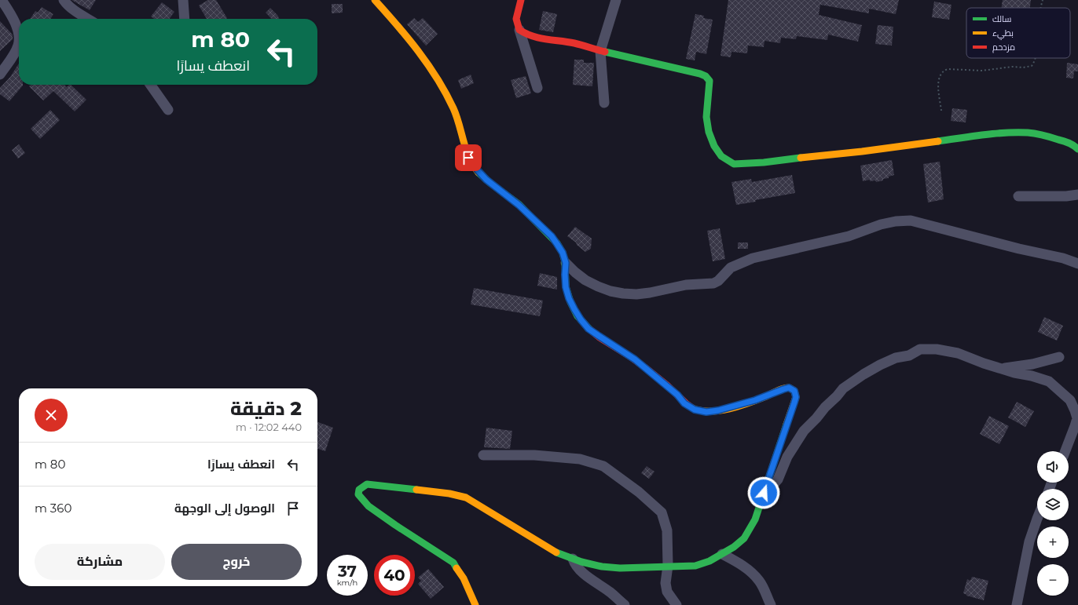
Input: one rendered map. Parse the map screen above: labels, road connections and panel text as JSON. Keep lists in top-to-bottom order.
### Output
{
  "legend": ["سالك", "بطيء", "مزدحم"],
  "page": {
    "turn": ["80 m", "انعطف يسارًا"],
    "heading": ["2 دقيقة", "440 m · 12:02"],
    "list": [
      {
        "name": "انعطف يسارًا",
        "value": "80 m"
      },
      {
        "name": "الوصول إلى الوجهة",
        "value": "360 m"
      }
    ],
    "map_buttons": ["+", "−"],
    "buttons": ["خروج", "مشاركة"],
    "speed": "37 km/h",
    "limit": "40"
  }
}
